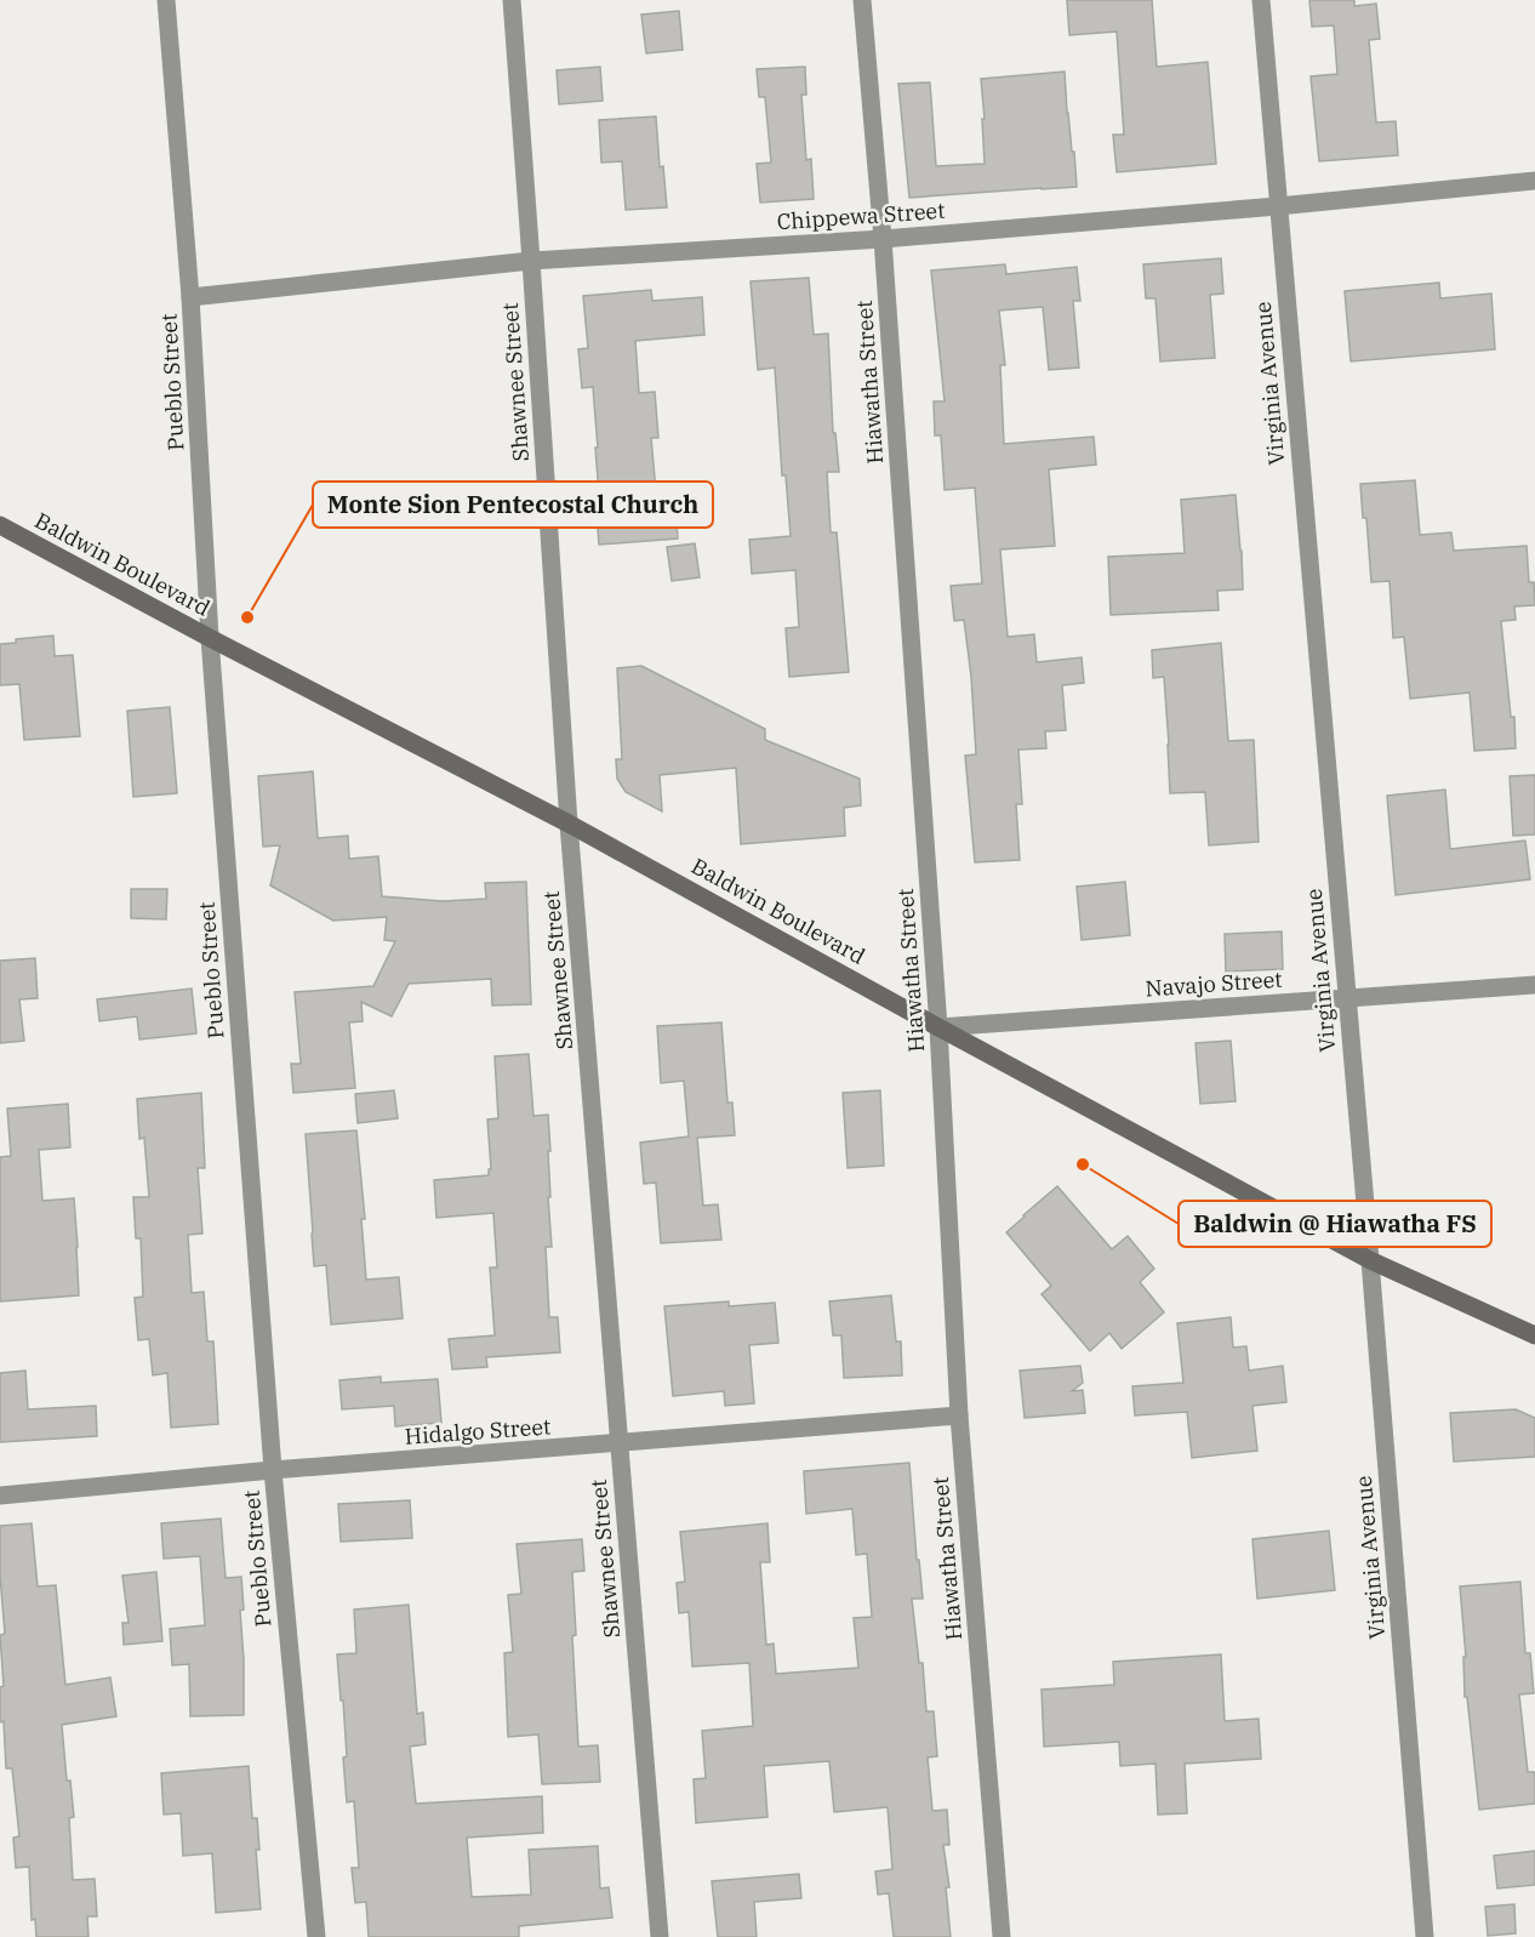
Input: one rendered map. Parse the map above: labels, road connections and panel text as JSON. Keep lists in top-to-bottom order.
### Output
{
  "streets": {
    "main road": ["Baldwin Boulevard"],
    "street": [
      "Chippewa Street",
      "Pueblo Street",
      "Shawnee Street",
      "Hiawatha Street",
      "Virginia Avenue",
      "Navajo Street",
      "Hidalgo Street"
    ]
  },
  "crossings": [
    ["Chippewa Street", "Pueblo Street"],
    ["Chippewa Street", "Shawnee Street"],
    ["Chippewa Street", "Hiawatha Street"],
    ["Chippewa Street", "Virginia Avenue"],
    ["Pueblo Street", "Baldwin Boulevard"],
    ["Pueblo Street", "Hidalgo Street"],
    ["Shawnee Street", "Baldwin Boulevard"],
    ["Shawnee Street", "Hidalgo Street"],
    ["Hiawatha Street", "Baldwin Boulevard"],
    ["Hiawatha Street", "Navajo Street"],
    ["Hiawatha Street", "Hidalgo Street"],
    ["Virginia Avenue", "Baldwin Boulevard"],
    ["Virginia Avenue", "Navajo Street"],
    ["Baldwin Boulevard", "Navajo Street"]
  ],
  "places": ["Monte Sion Pentecostal Church", "Baldwin @ Hiawatha FS"]
}
